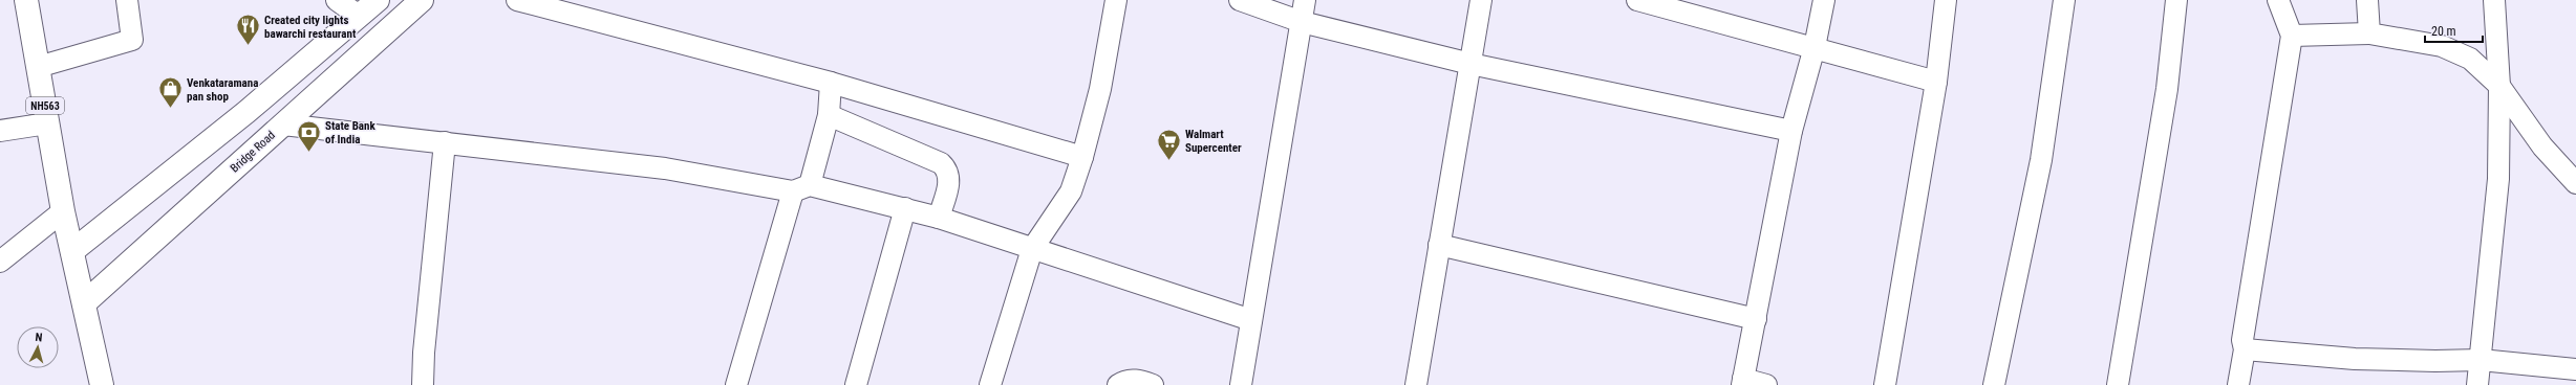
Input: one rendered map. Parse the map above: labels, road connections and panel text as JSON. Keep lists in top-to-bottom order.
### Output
{
  "streets": {
    "main road": ["NH563", "Bridge Road"]
  },
  "crossings": [
    ["NH563", "Bridge Road"]
  ],
  "places": {
    "restaurant": ["Created city lights bawarchi restaurant"],
    "shop": ["Venkataramana pan shop"],
    "bank": ["State Bank of India"],
    "supermarket": ["Walmart Supercenter"]
  },
  "scale_bar": "20 m",
  "north": "top"
}
